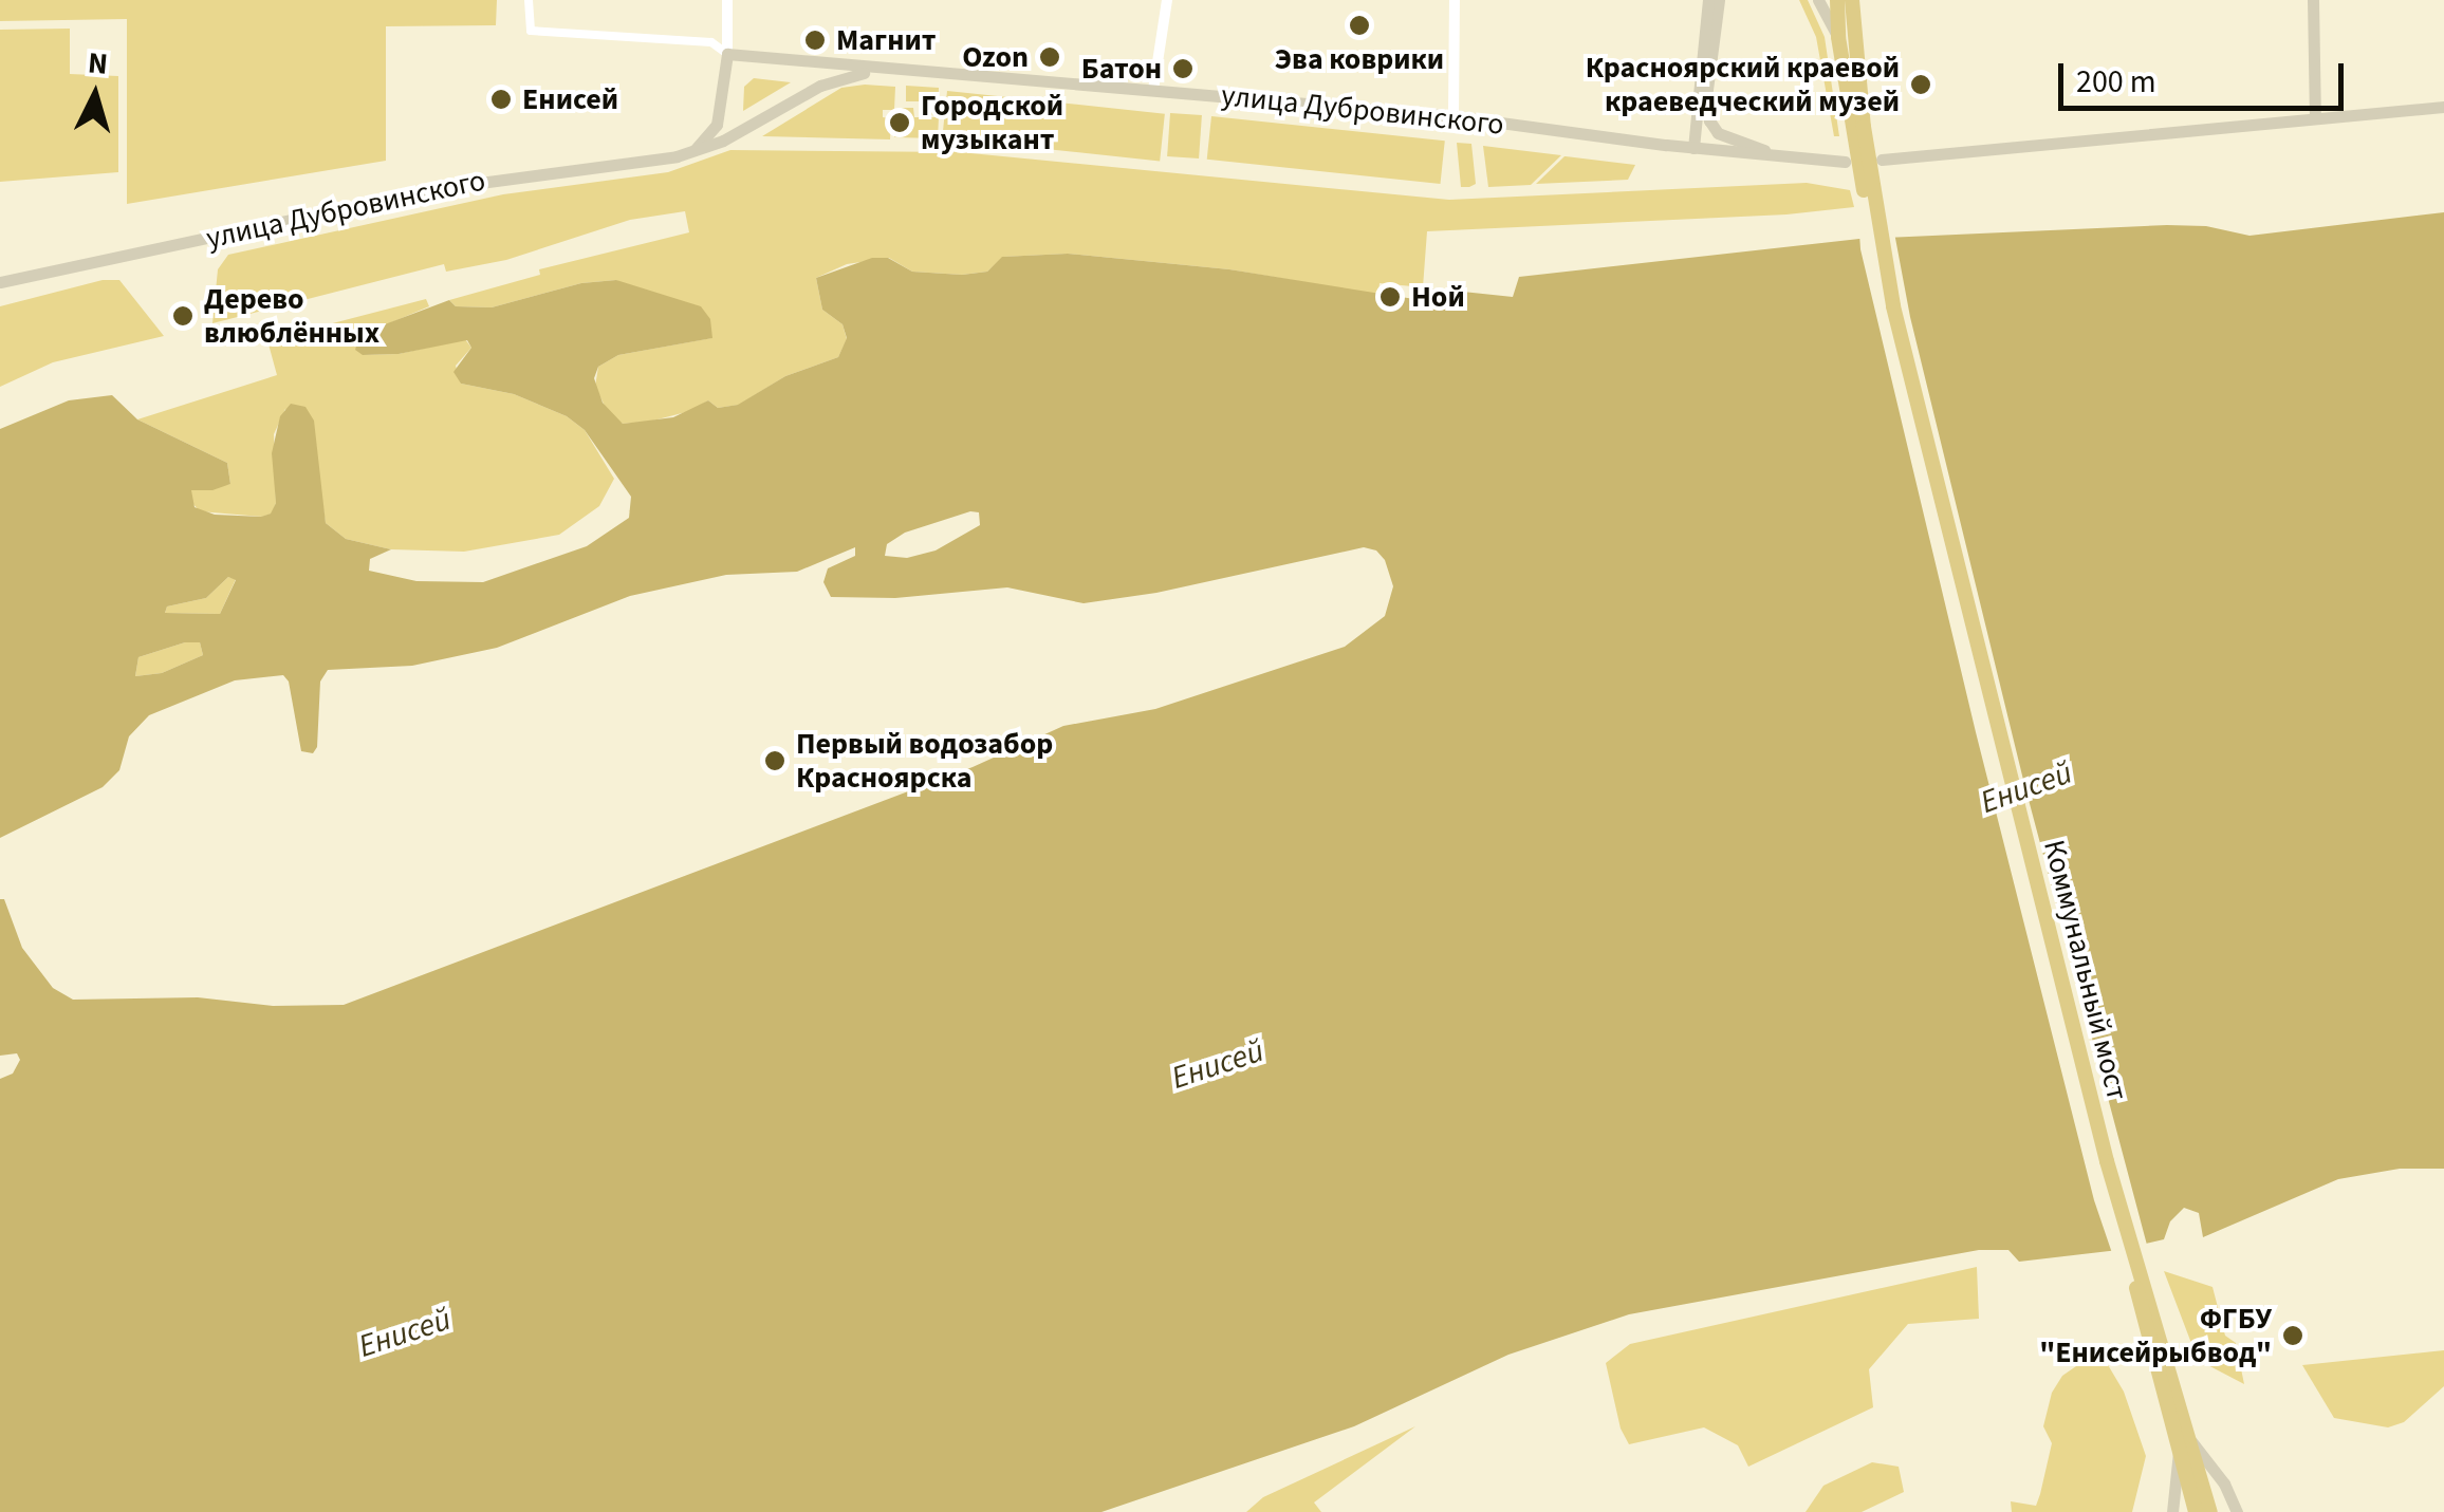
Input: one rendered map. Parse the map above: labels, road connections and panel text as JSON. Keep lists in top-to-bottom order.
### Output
{
  "streets": {
    "highway": ["Коммунальный мост"],
    "main road": ["улица Дубровинского"]
  },
  "water": ["Енисей"],
  "places": [
    "Эва коврики",
    "Магнит",
    "Ozon",
    "Батон",
    "Красноярский краевой краеведческий музей",
    "Енисей",
    "Городской музыкант",
    "Ной",
    "Дерево влюблённых",
    "Первый водозабор Красноярска",
    "ФГБУ \"Енисейрыбвод\""
  ],
  "scale_bar": "200 m",
  "north": "top"
}
